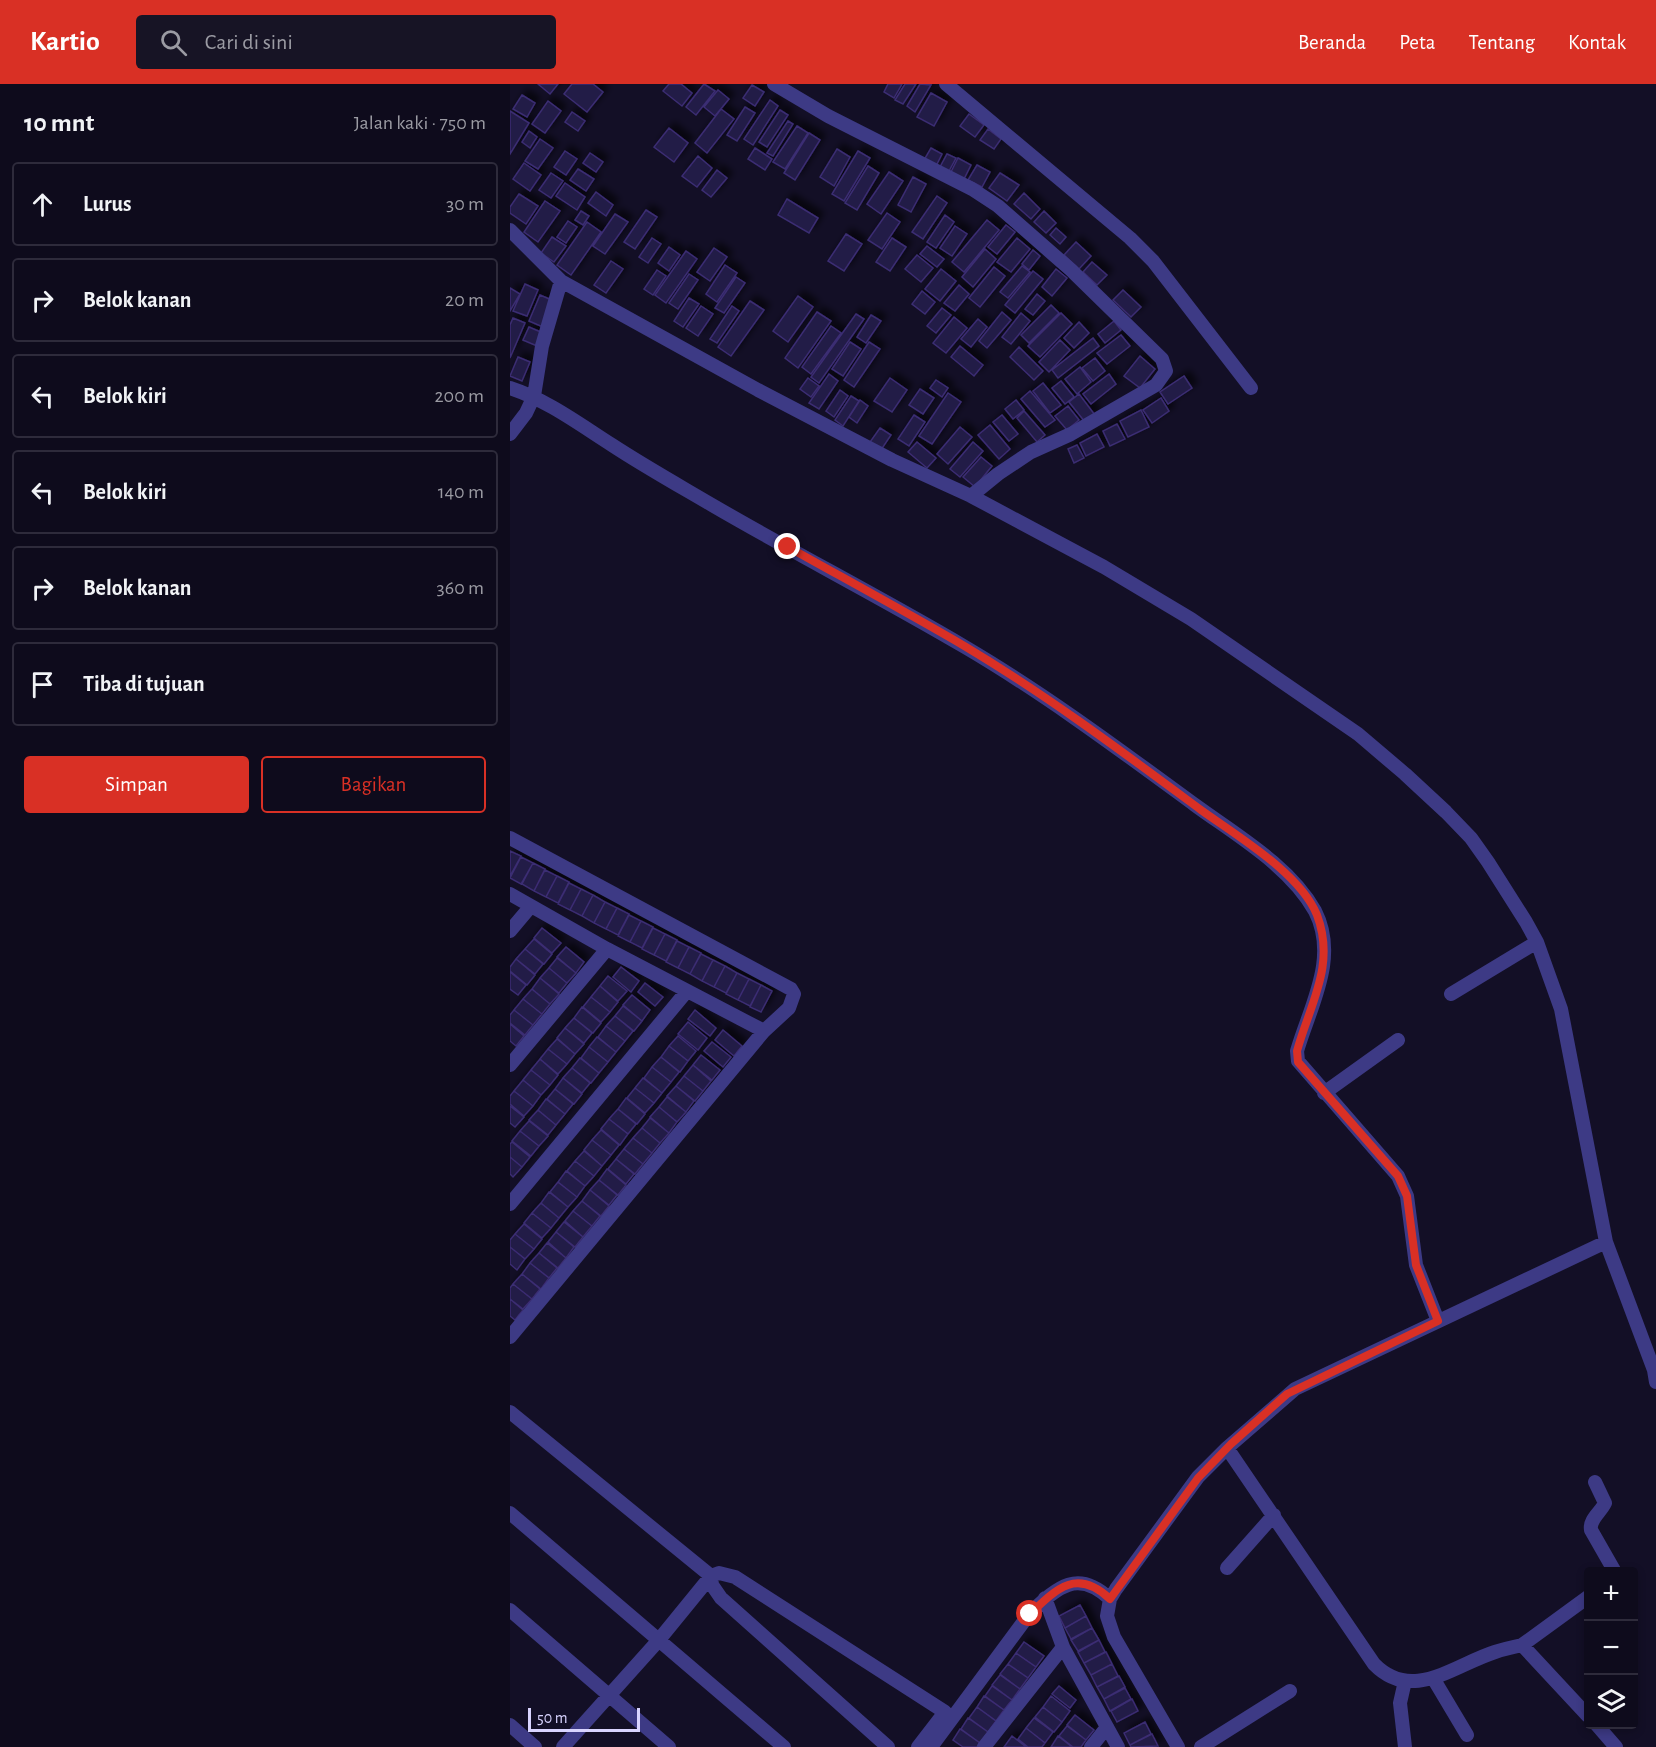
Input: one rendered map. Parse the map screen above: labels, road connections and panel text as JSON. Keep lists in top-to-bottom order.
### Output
{
  "scale_bar": "50 m",
  "page": {
    "header": "Kartio",
    "search": "Cari di sini",
    "nav": [
      "Beranda",
      "Peta",
      "Tentang",
      "Kontak"
    ],
    "heading": ["10 mnt", "Jalan kaki · 750 m"],
    "list": [
      ["Lurus", "30 m"],
      ["Belok kanan", "20 m"],
      ["Belok kiri", "200 m"],
      ["Belok kiri", "140 m"],
      ["Belok kanan", "360 m"],
      "Tiba di tujuan"
    ],
    "buttons": ["Simpan", "Bagikan"],
    "map_buttons": ["+", "−"],
    "scale": "50 m"
  }
}
